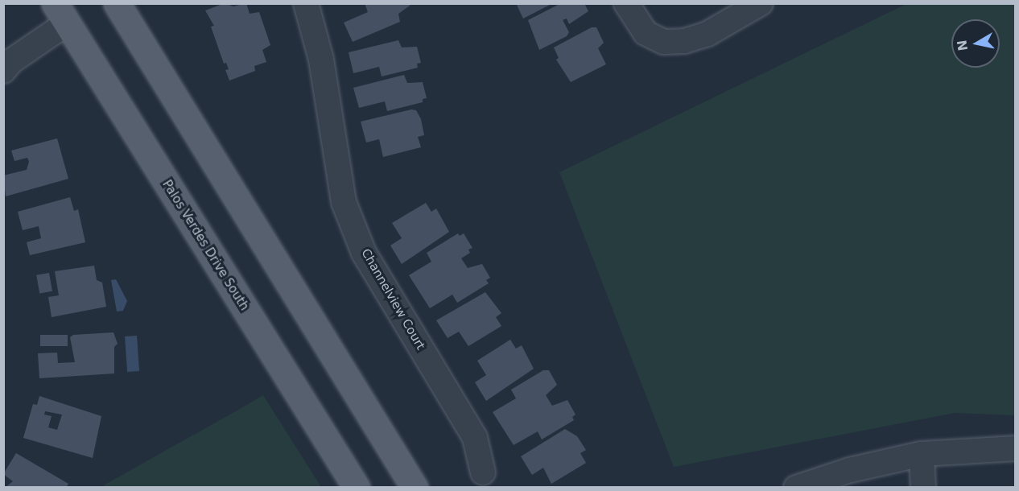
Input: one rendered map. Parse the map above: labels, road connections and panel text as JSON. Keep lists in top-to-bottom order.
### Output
{
  "streets": {
    "main road": ["Palos Verdes Drive South"],
    "street": ["Channelview Court"]
  },
  "north": "left"
}
